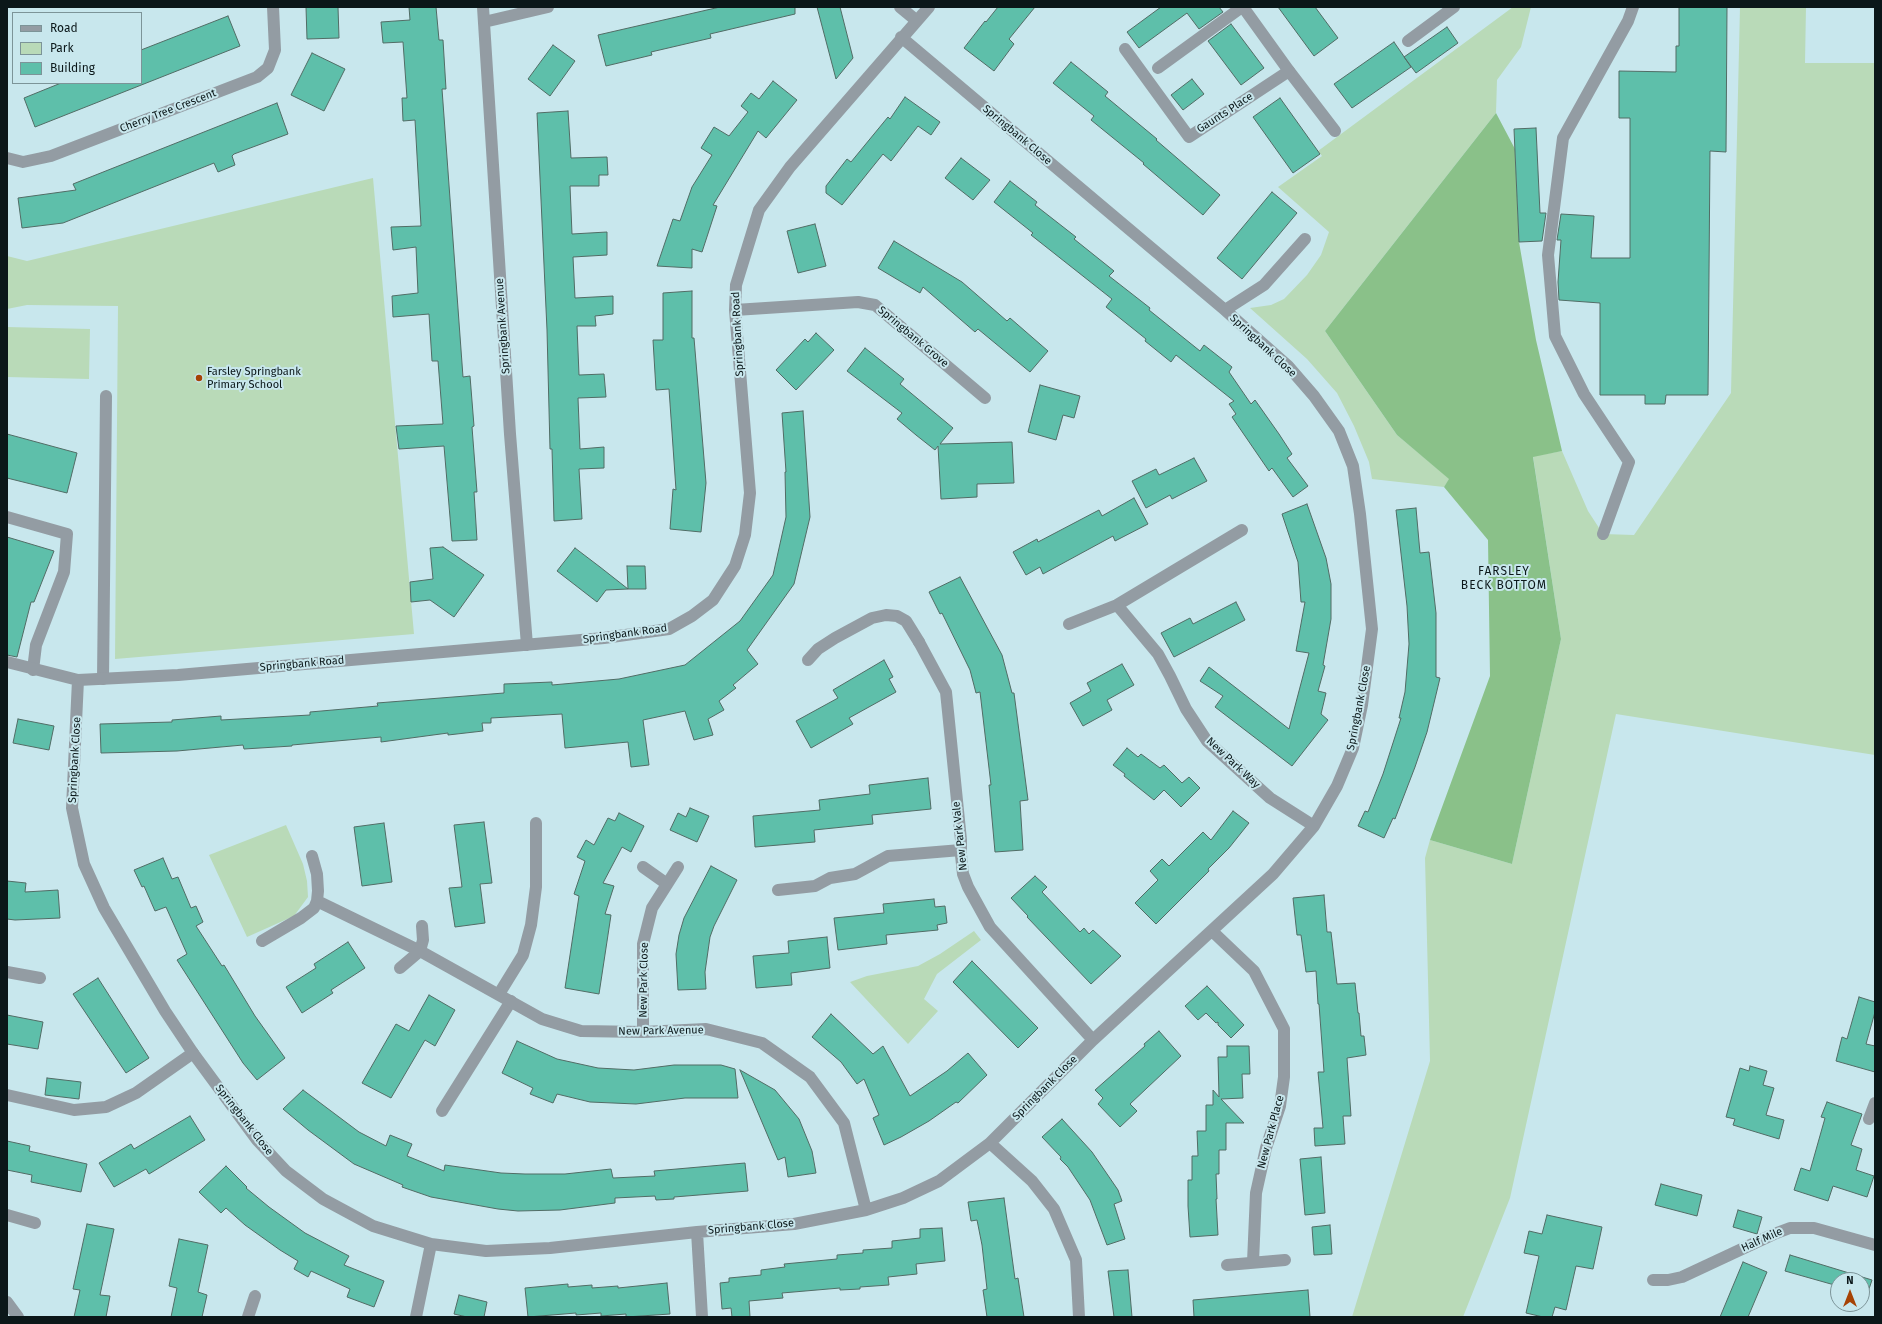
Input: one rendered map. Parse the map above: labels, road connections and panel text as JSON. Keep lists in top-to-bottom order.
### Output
{
  "streets": {
    "street": [
      "Cherry Tree Crescent",
      "Gaunts Place",
      "Springbank Close",
      "Springbank Avenue",
      "Springbank Road",
      "Springbank Grove",
      "New Park Way",
      "New Park Vale",
      "New Park Close",
      "New Park Avenue",
      "New Park Place",
      "Half Mile"
    ]
  },
  "crossings": [
    ["Springbank Close", "Springbank Road"],
    ["Springbank Close", "New Park Way"],
    ["Springbank Close", "New Park Vale"],
    ["Springbank Close", "New Park Avenue"],
    ["Springbank Close", "New Park Place"],
    ["Springbank Avenue", "Springbank Road"],
    ["Springbank Road", "Springbank Grove"],
    ["New Park Close", "New Park Avenue"]
  ],
  "districts": ["FARSLEY BECK BOTTOM"],
  "places": ["Farsley Springbank Primary School"],
  "legend": ["Road", "Park", "Building"],
  "north": "top"
}
